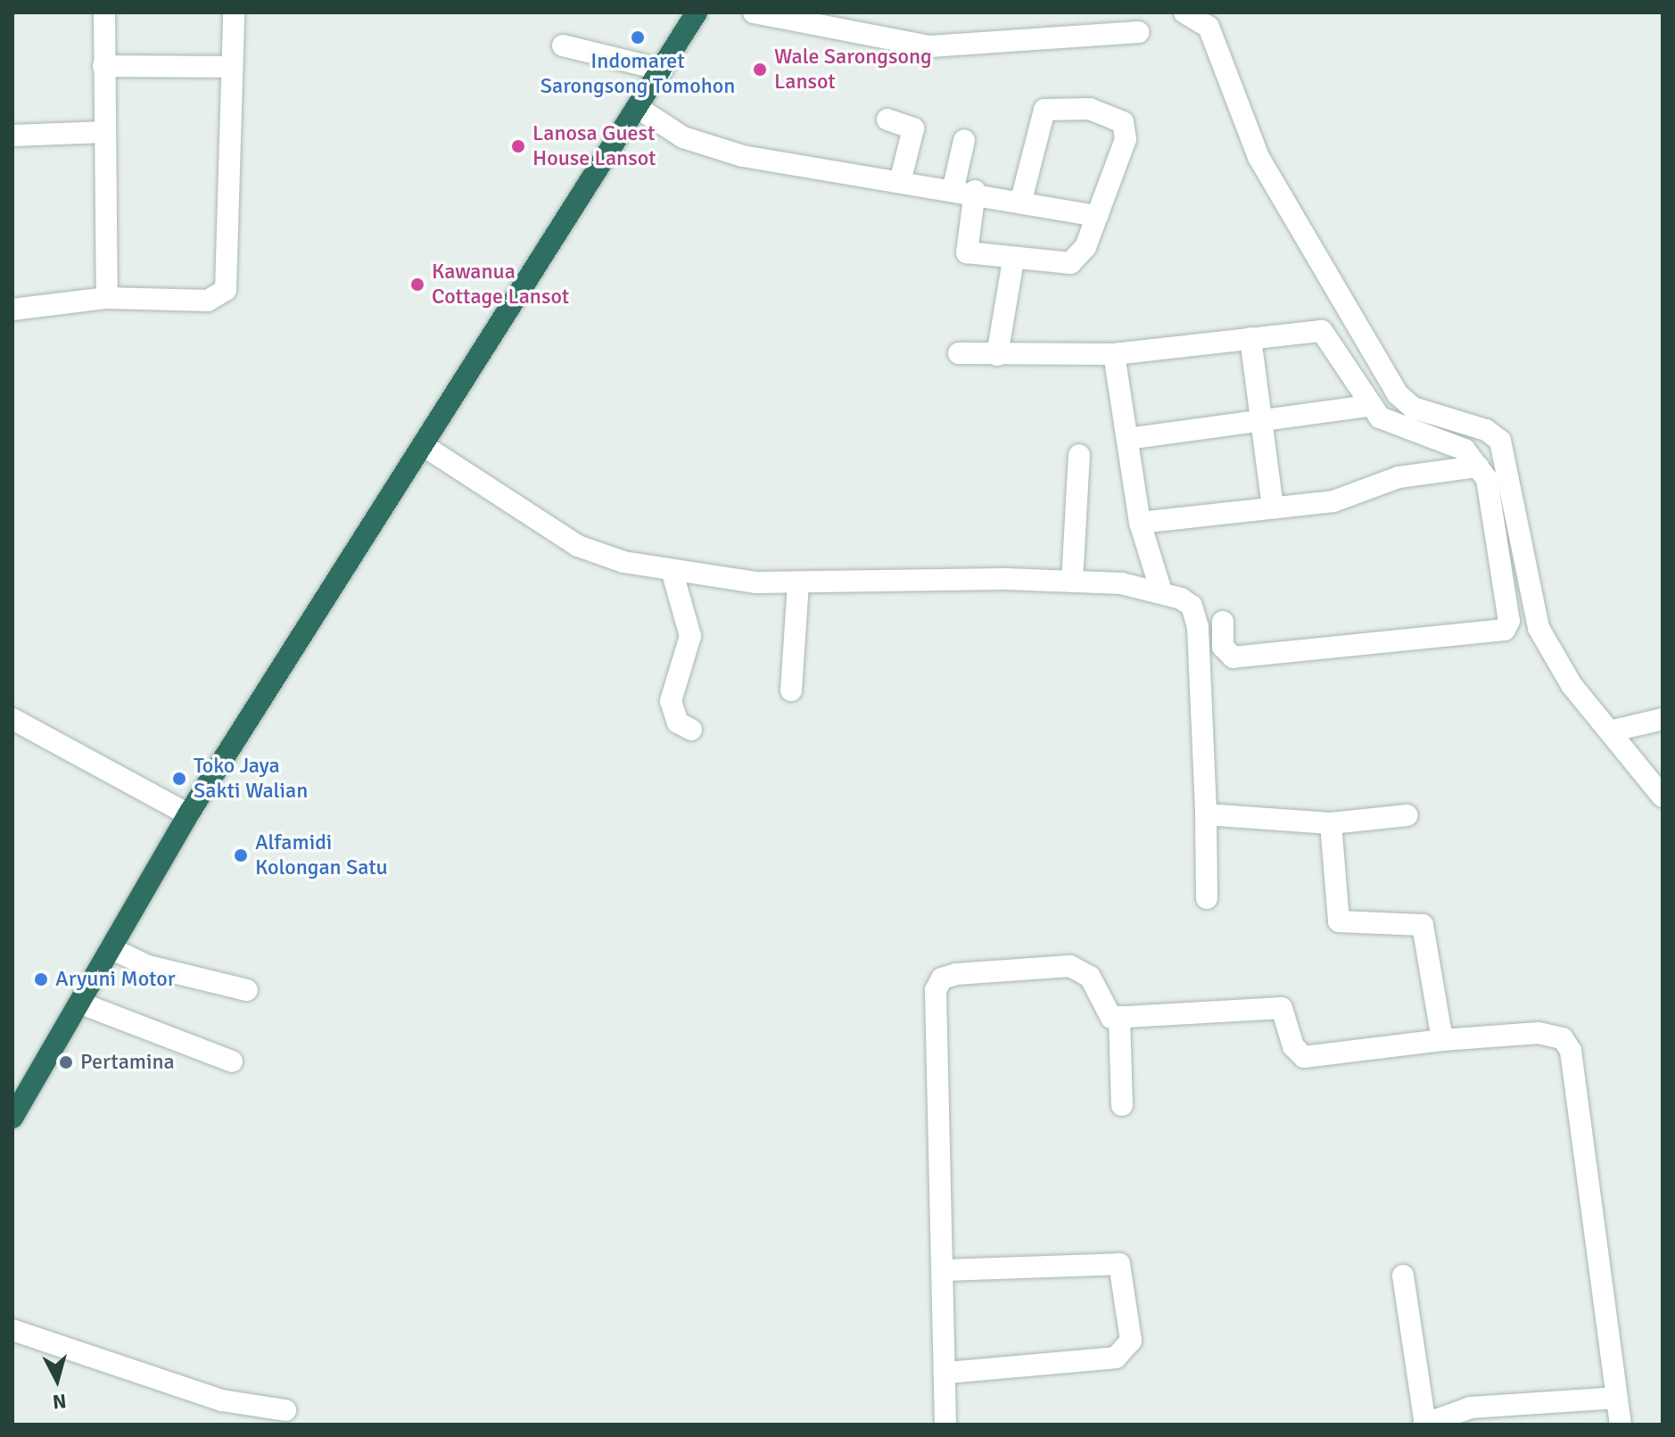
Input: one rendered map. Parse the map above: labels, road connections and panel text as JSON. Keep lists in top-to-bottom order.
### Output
{
  "places": [
    "Indomaret Sarongsong Tomohon",
    "Wale Sarongsong Lansot",
    "Lanosa Guest House Lansot",
    "Kawanua Cottage Lansot",
    "Toko Jaya Sakti Walian",
    "Alfamidi Kolongan Satu",
    "Aryuni Motor",
    "Pertamina"
  ],
  "north": "bottom"
}
